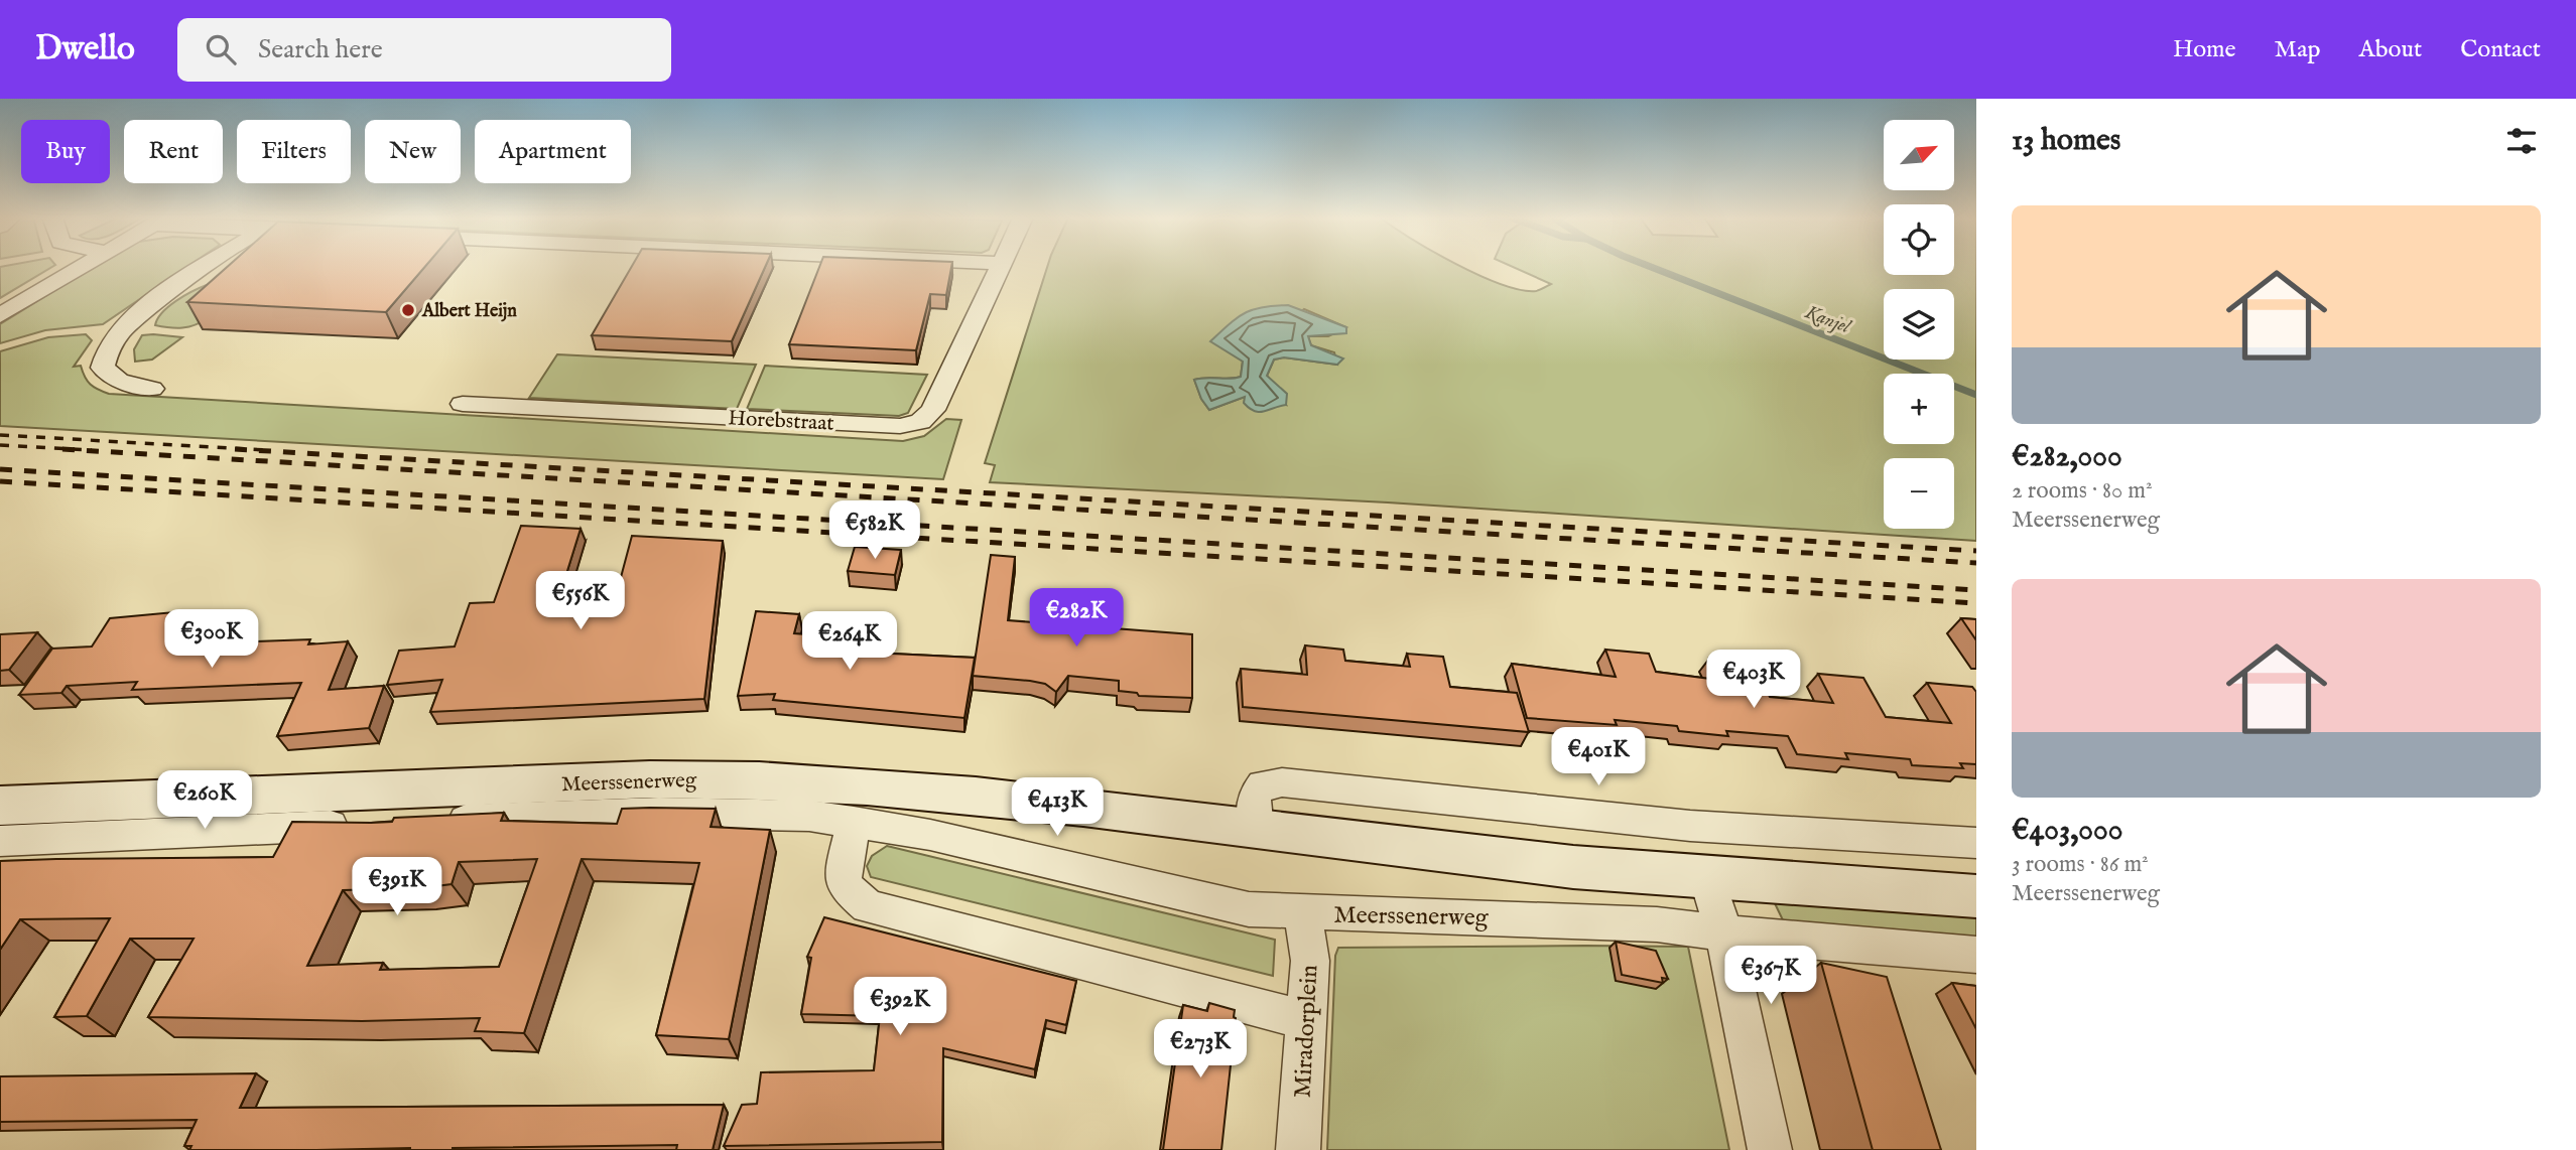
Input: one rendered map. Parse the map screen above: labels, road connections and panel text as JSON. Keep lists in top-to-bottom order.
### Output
{
  "streets": {
    "street": ["Horebstraat", "Meerssenerweg", "Miradorplein"]
  },
  "crossings": [
    ["Meerssenerweg", "Miradorplein"]
  ],
  "water": ["Kanjel"],
  "places": ["Albert Heijn"],
  "north": "top right",
  "page": {
    "header": "Dwello",
    "search": "Search here",
    "nav": [
      "Home",
      "Map",
      "About",
      "Contact"
    ],
    "heading": "13 homes",
    "map_buttons": ["+", "−"],
    "chip": [
      "Buy",
      "Rent",
      "Filters",
      "New",
      "Apartment"
    ],
    "list": [
      {
        "name": "€282,000",
        "note": "2 rooms · 80 m² · Meerssenerweg"
      },
      {
        "name": "€403,000",
        "note": "3 rooms · 86 m² · Meerssenerweg"
      }
    ],
    "price": [
      "€582K",
      "€556K",
      "€282K",
      "€300K",
      "€264K",
      "€403K",
      "€401K",
      "€260K",
      "€413K",
      "€391K",
      "€367K",
      "€392K",
      "€273K"
    ]
  }
}
